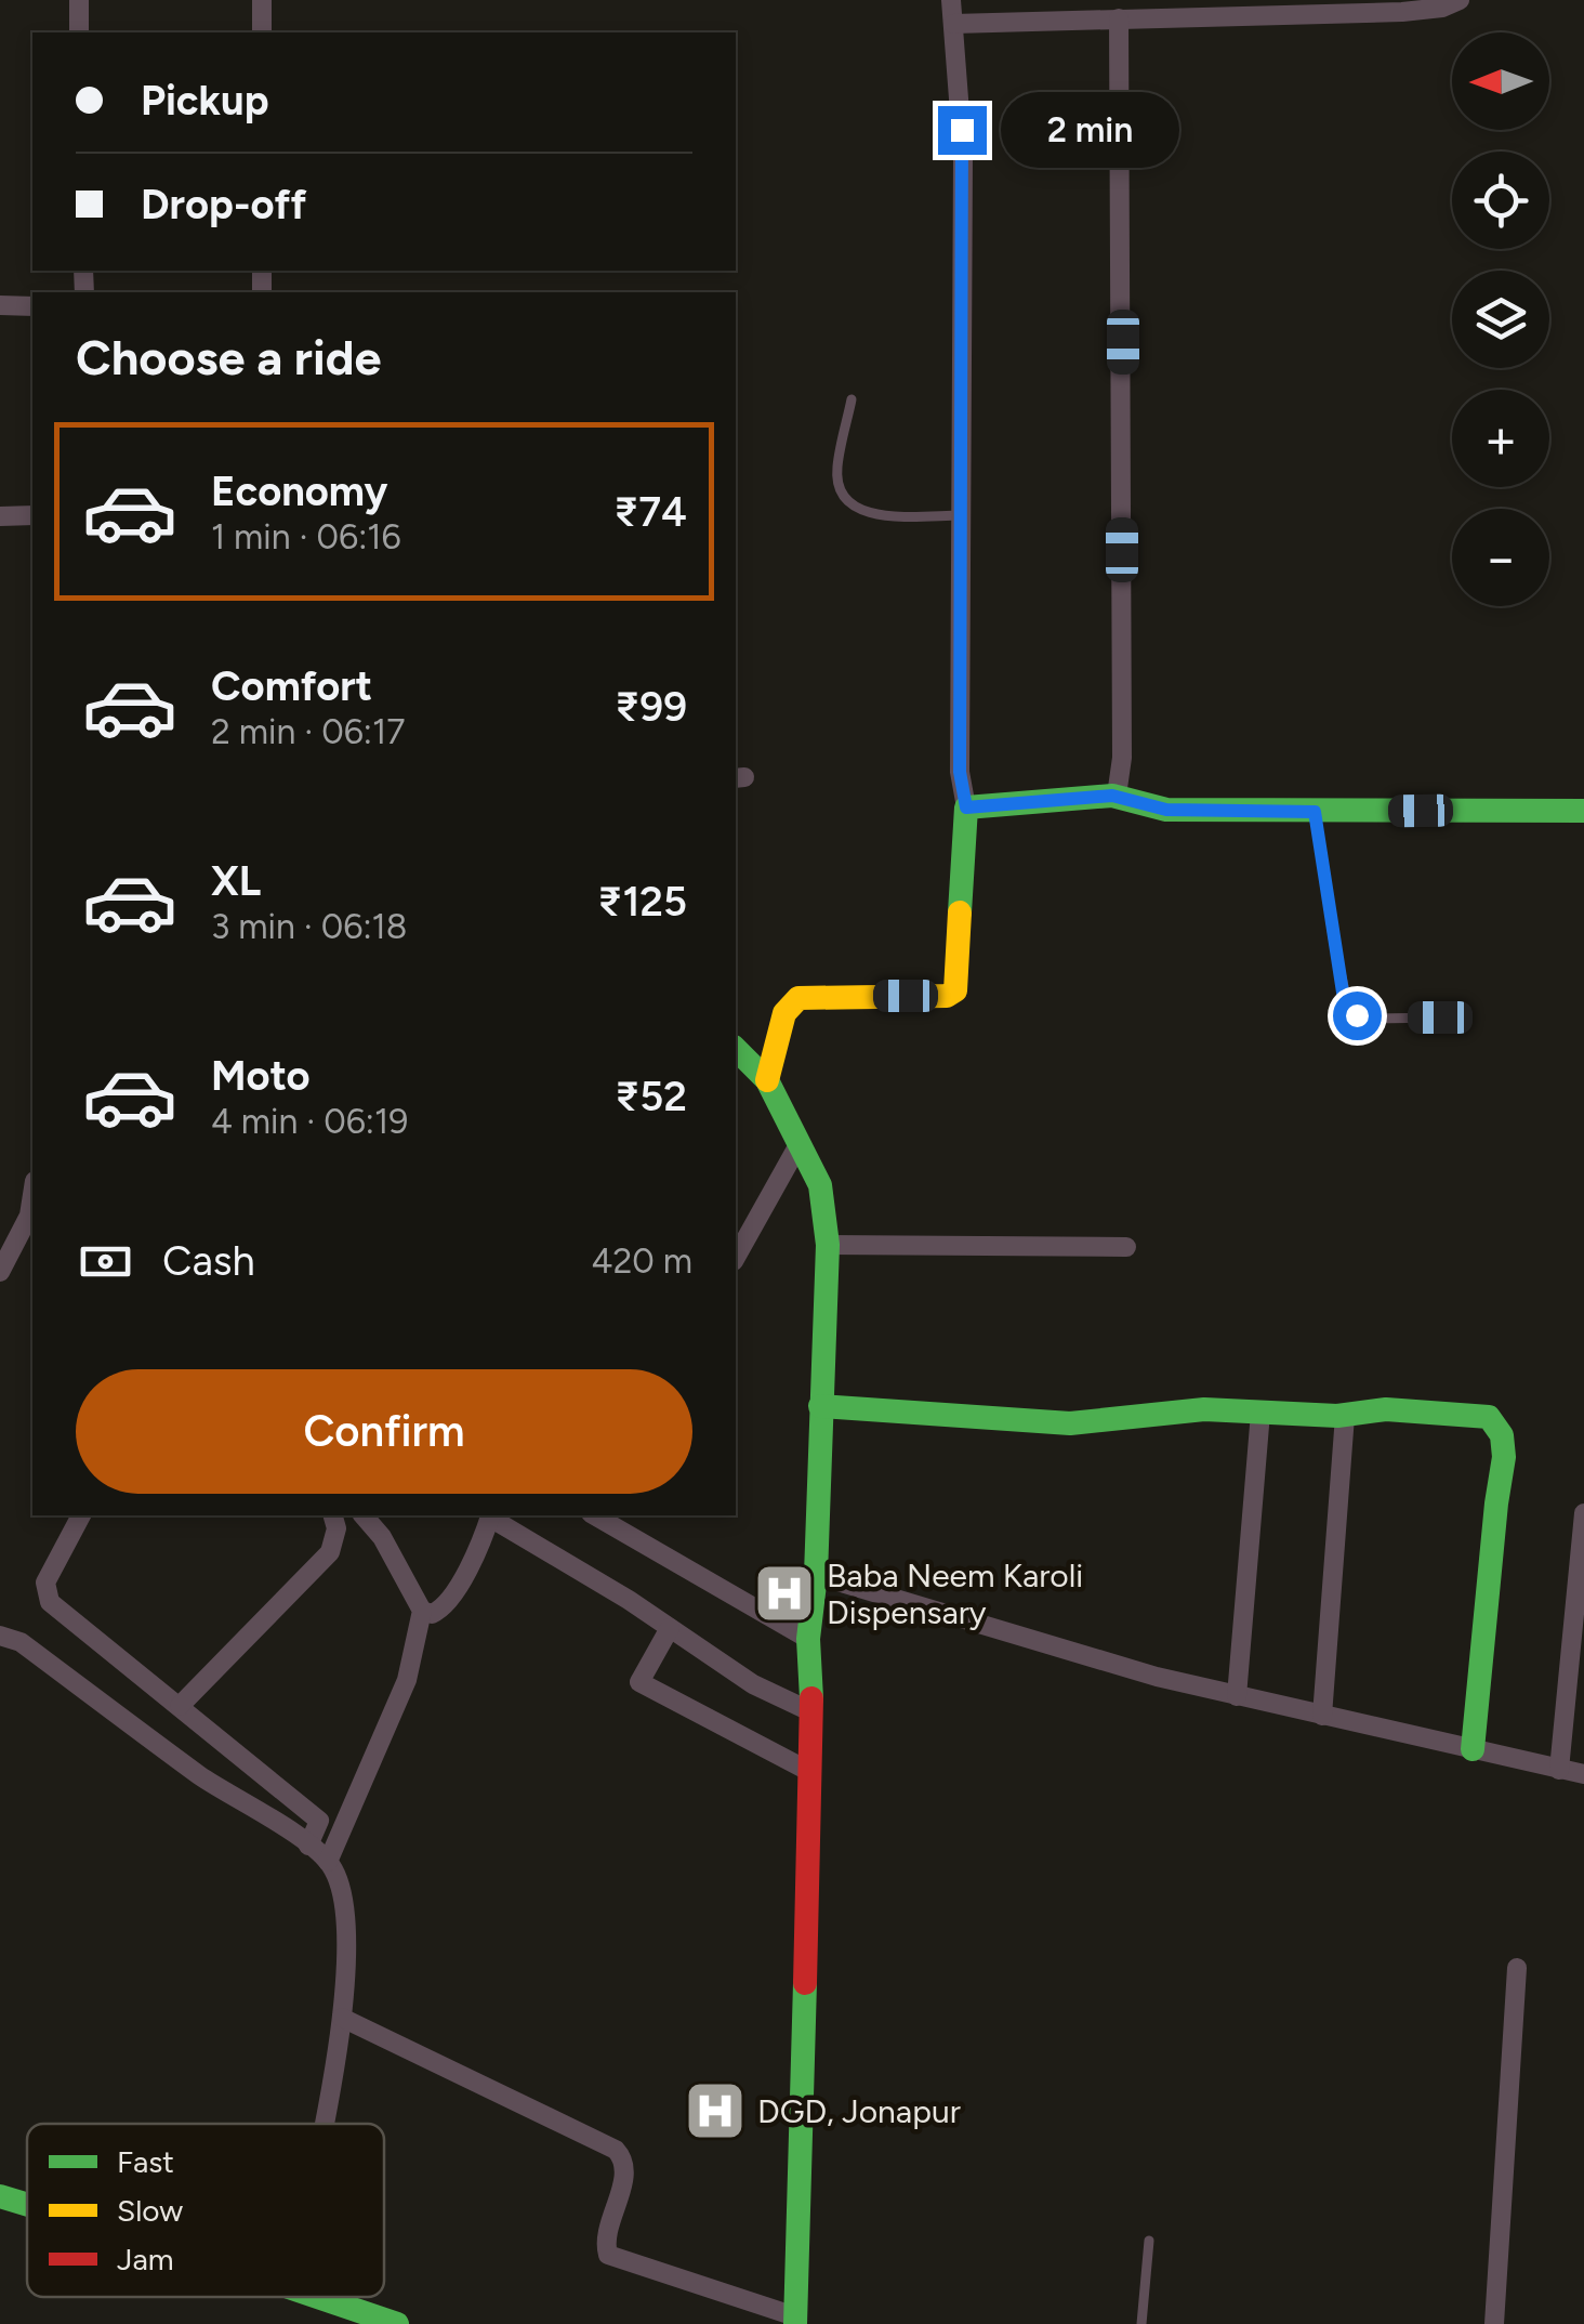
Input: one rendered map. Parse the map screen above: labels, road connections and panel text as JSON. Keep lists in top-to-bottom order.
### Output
{
  "places": {
    "hospital": ["Baba Neem Karoli Dispensary", "DGD, Jonapur"]
  },
  "legend": ["Fast", "Slow", "Jam"],
  "north": "left",
  "page": {
    "map_buttons": ["+", "−"],
    "banner": ["Pickup", "Drop-off"],
    "bubble": "2 min",
    "heading": "Choose a ride",
    "list": [
      {
        "name": "Economy",
        "note": "1 min · 06:16",
        "value": "₹74"
      },
      {
        "name": "Comfort",
        "note": "2 min · 06:17",
        "value": "₹99"
      },
      {
        "name": "XL",
        "note": "3 min · 06:18",
        "value": "₹125"
      },
      {
        "name": "Moto",
        "note": "4 min · 06:19",
        "value": "₹52"
      }
    ],
    "pay": ["Cash", "420 m"],
    "buttons": "Confirm"
  }
}
